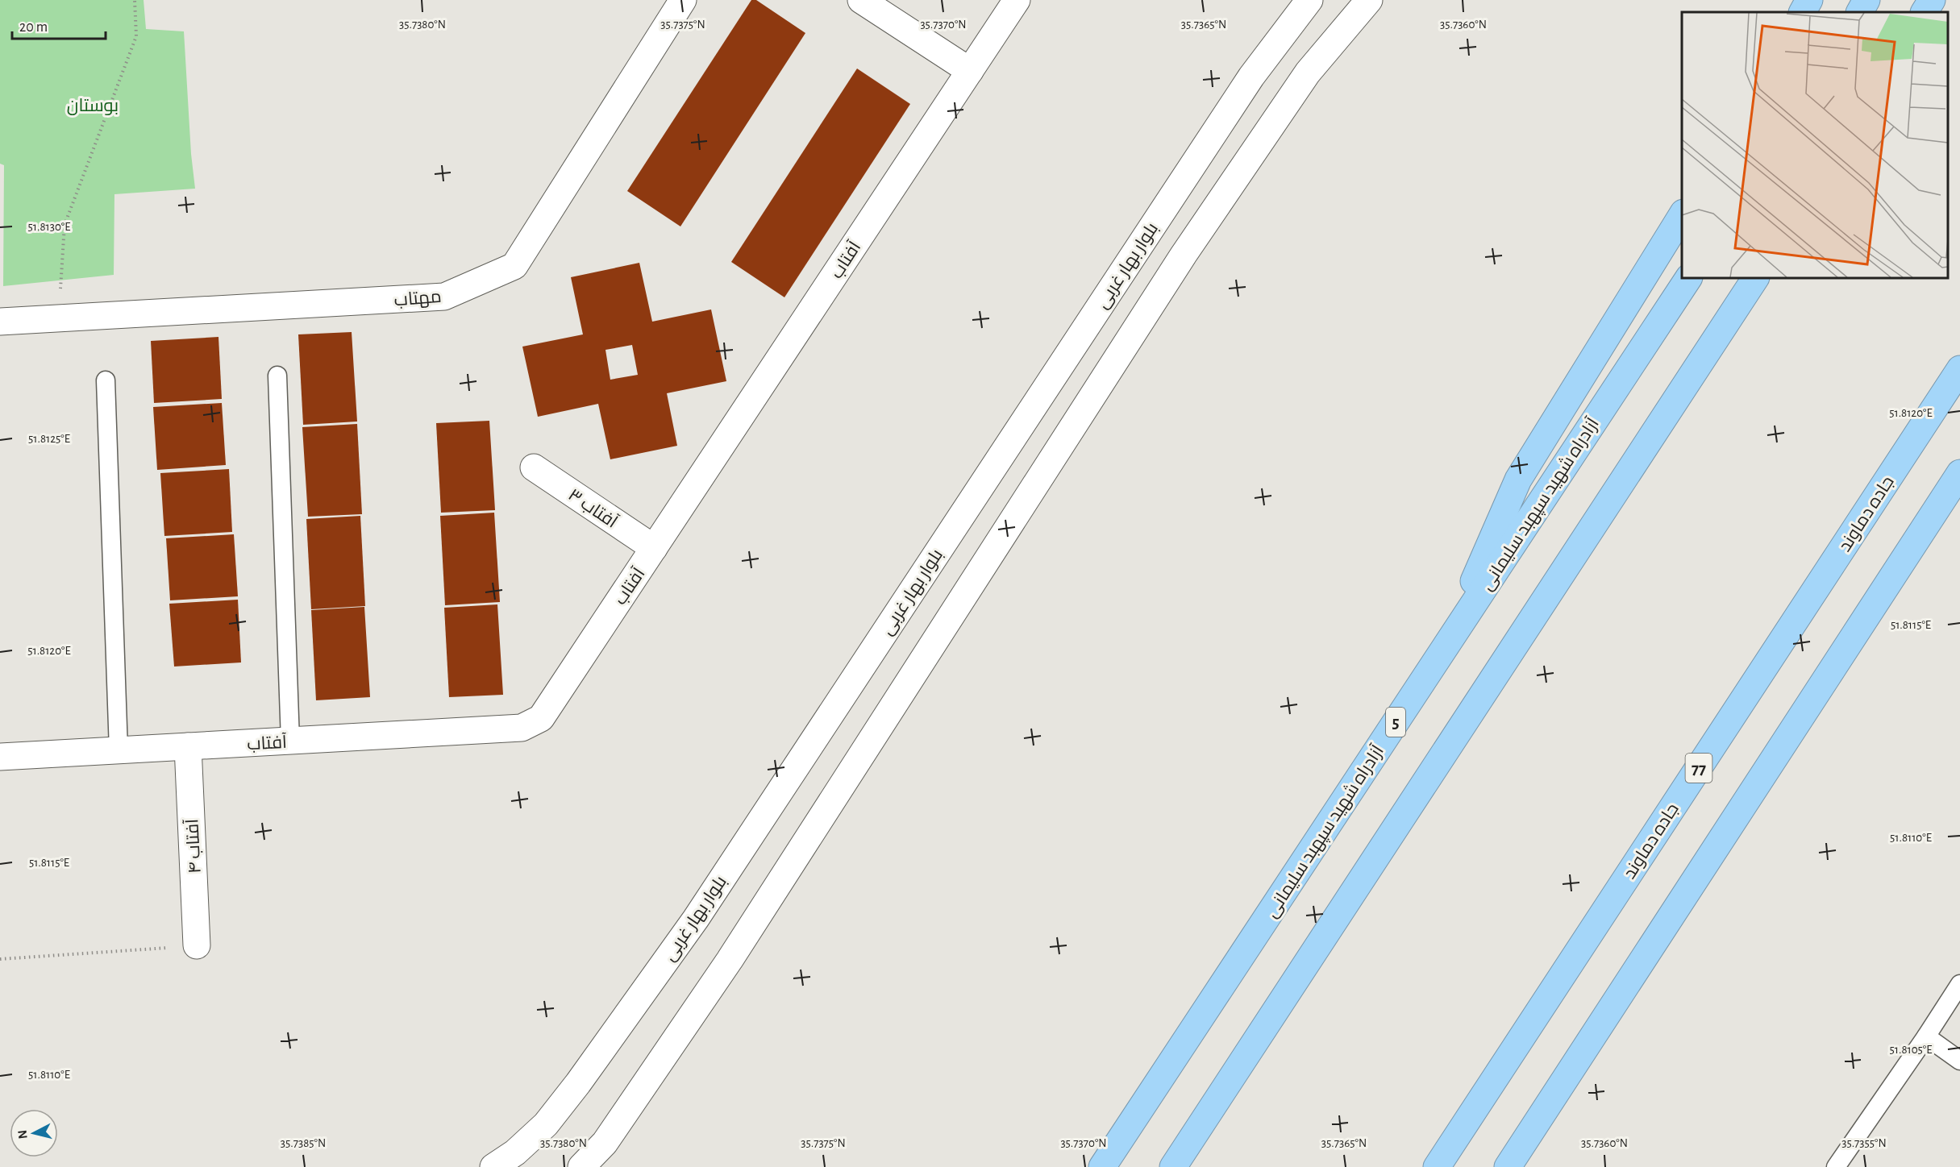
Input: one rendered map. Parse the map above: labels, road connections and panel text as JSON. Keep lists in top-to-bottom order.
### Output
{
  "streets": {
    "highway": [
      "آزادراه شهید سپهبد سلیمانی",
      "جاده دماوند",
      "5",
      "77"
    ],
    "main road": [
      "آفتاب",
      "بلوار بهار غربی",
      "مهتاب",
      "آفتاب ۳",
      "آفتاب ۴"
    ]
  },
  "crossings": [
    ["آفتاب", "آفتاب ۳"],
    ["آفتاب", "آفتاب ۴"]
  ],
  "parks": ["بوستان"],
  "scale_bar": "20 m",
  "north": "left",
  "coordinates": [
    "35.7380°N",
    "35.7375°N",
    "35.7370°N",
    "35.7365°N",
    "35.7360°N",
    "51.8130°E",
    "51.8120°E",
    "51.8125°E",
    "51.8115°E",
    "51.8110°E",
    "51.8105°E",
    "35.7385°N",
    "35.7355°N"
  ]
}
